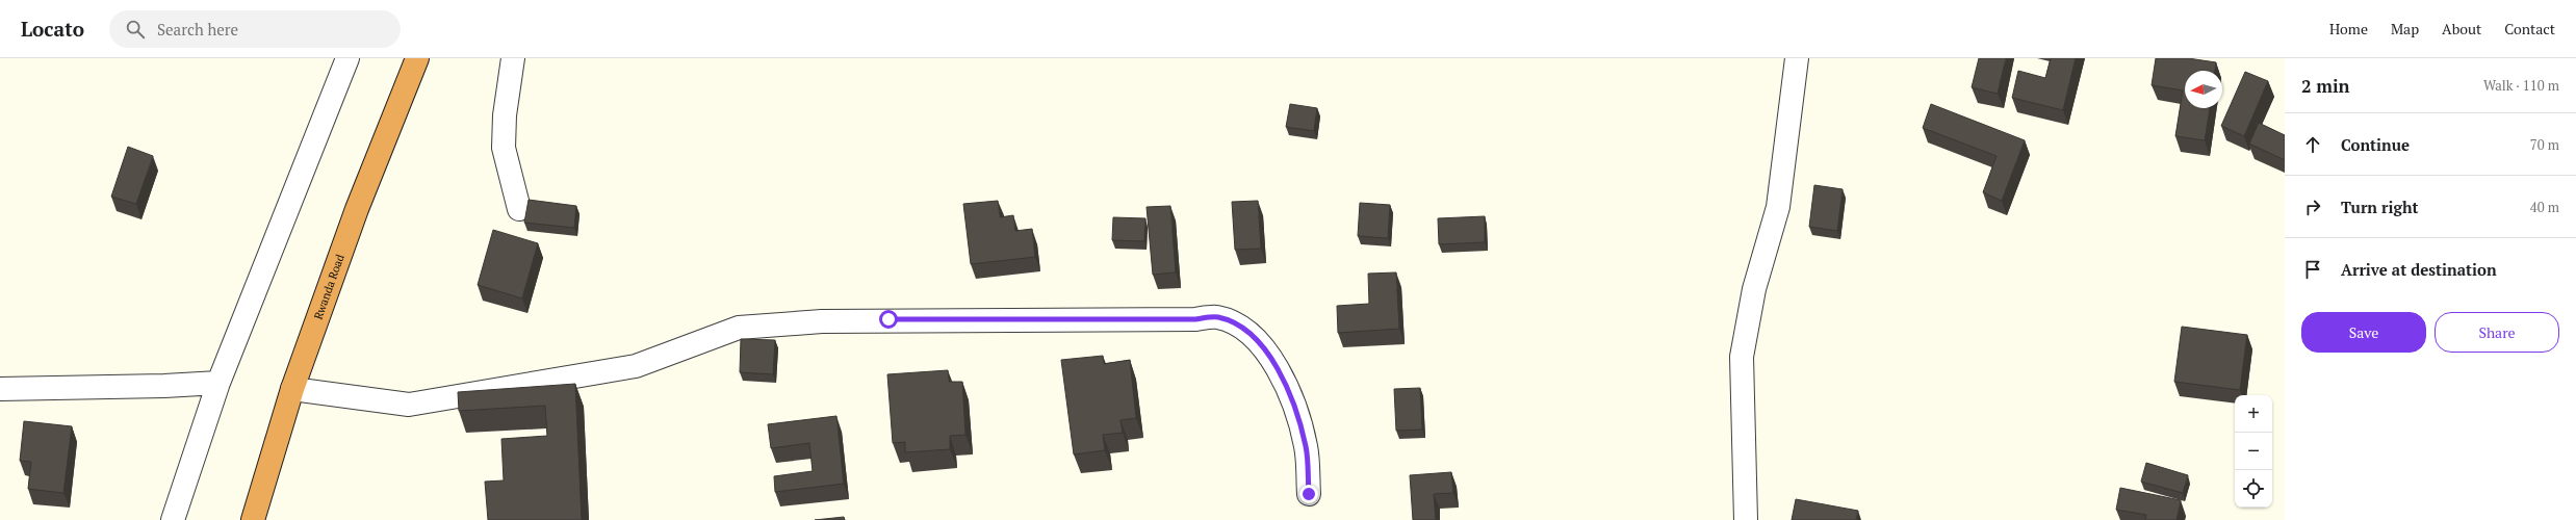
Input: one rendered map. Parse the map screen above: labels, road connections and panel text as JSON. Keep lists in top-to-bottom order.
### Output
{
  "streets": {
    "highway": ["Rwanda Road"]
  },
  "north": "left",
  "page": {
    "header": "Locato",
    "search": "Search here",
    "nav": [
      "Home",
      "Map",
      "About",
      "Contact"
    ],
    "heading": ["2 min", "Walk · 110 m"],
    "list": [
      ["Continue", "70 m"],
      ["Turn right", "40 m"],
      "Arrive at destination"
    ],
    "buttons": ["Save", "Share"],
    "map_buttons": ["+", "−"]
  }
}
